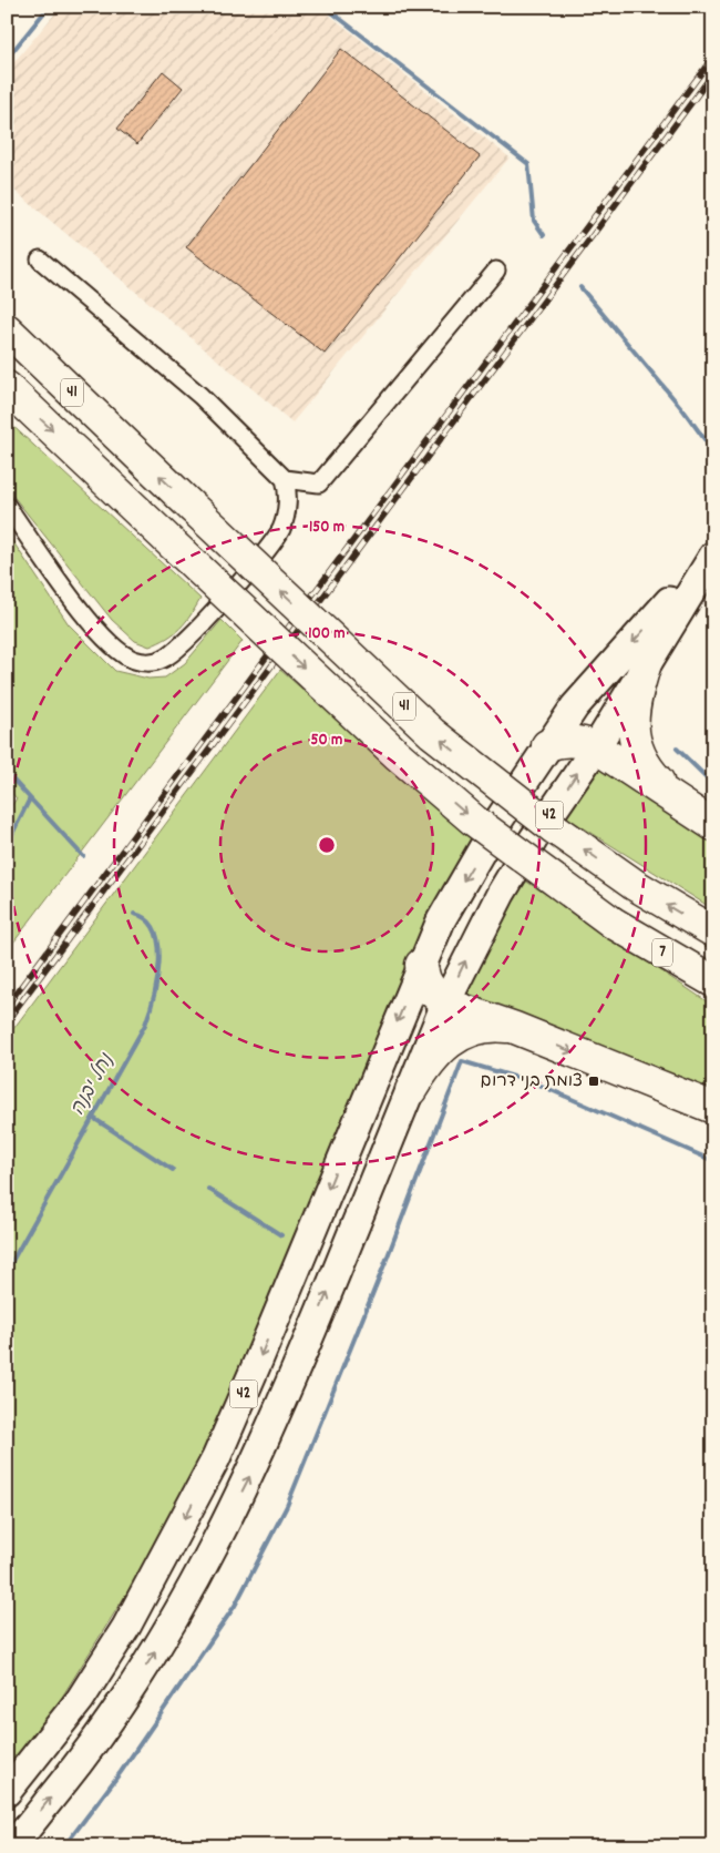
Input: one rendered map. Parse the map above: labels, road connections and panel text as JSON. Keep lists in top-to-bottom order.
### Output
{
  "streets": {
    "highway": ["41", "42", "7"]
  },
  "crossings": [
    ["41", "7"]
  ],
  "water": ["נחל יבנה"],
  "places": {
    "transit": ["צומת בני דרום"]
  },
  "rings": ["150 m", "100 m", "50 m"]
}
